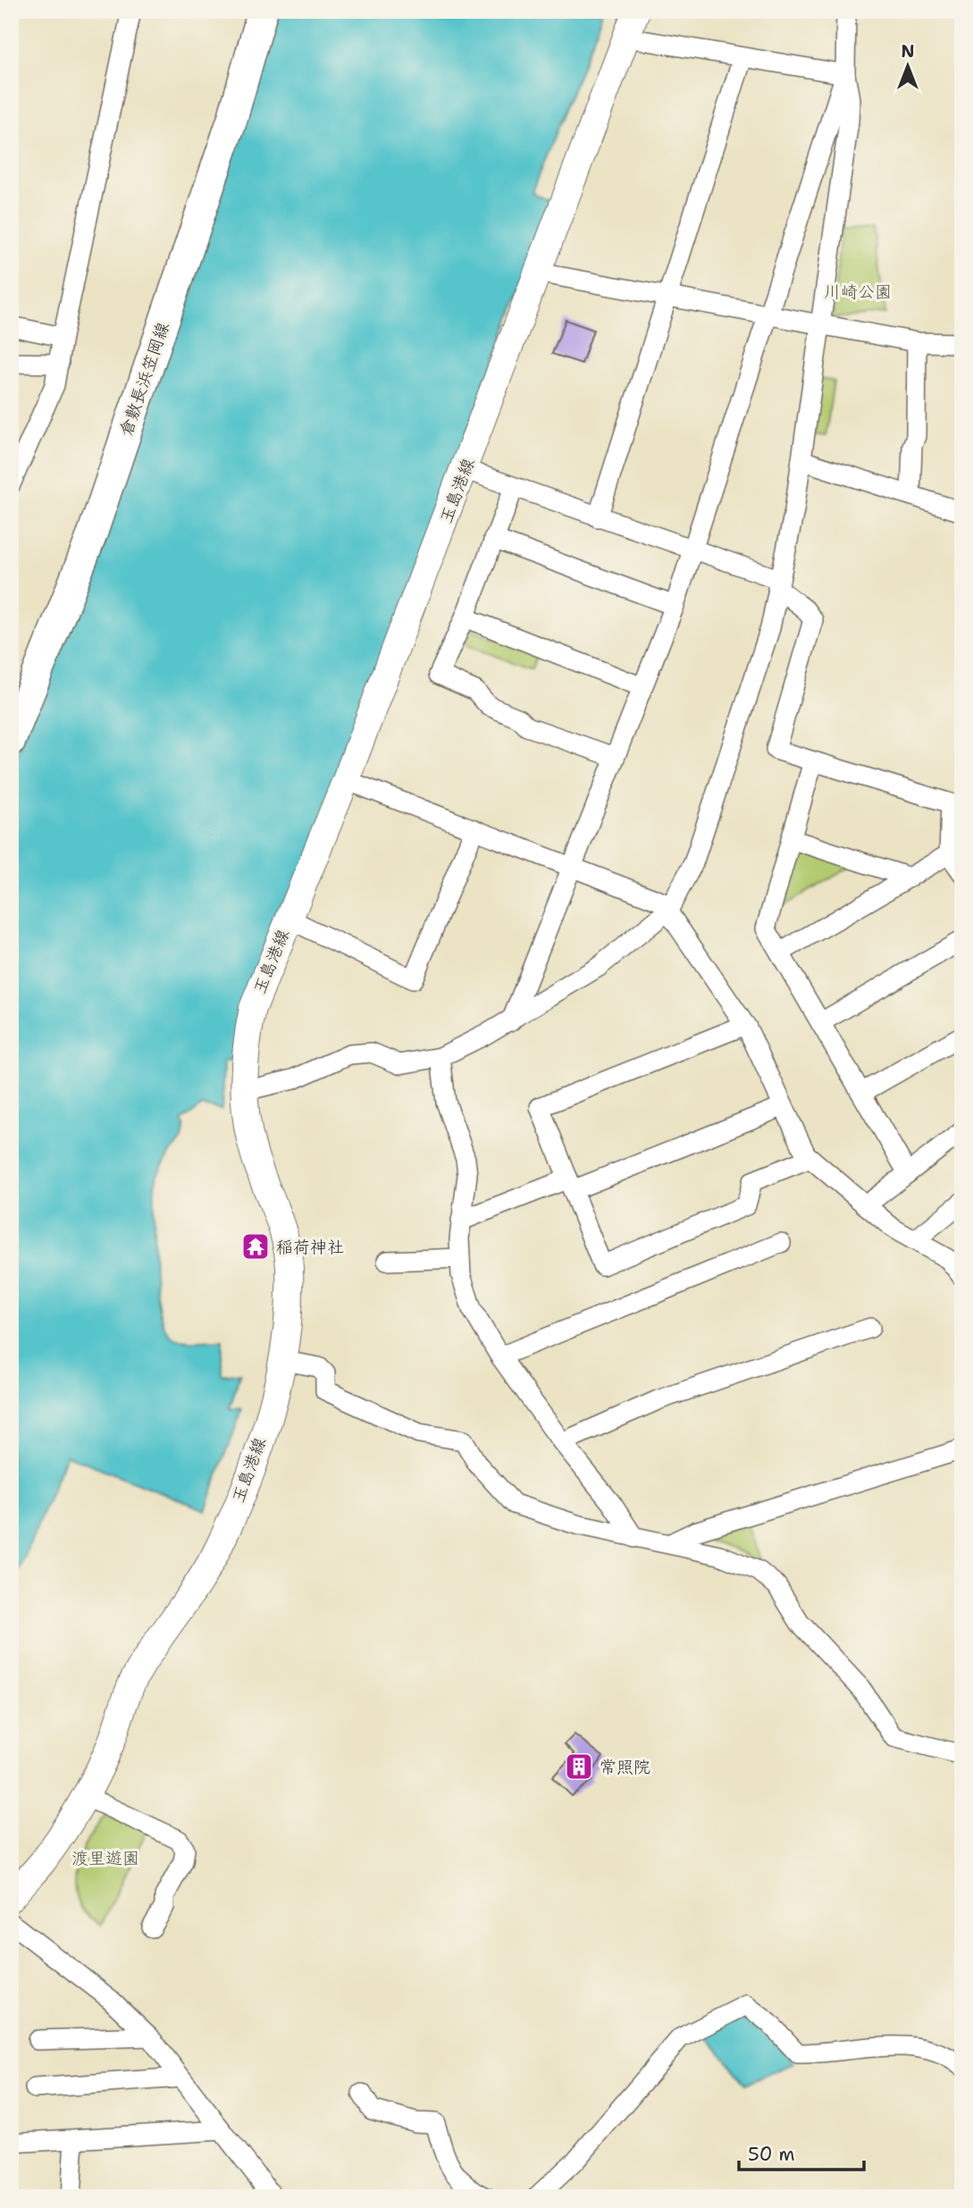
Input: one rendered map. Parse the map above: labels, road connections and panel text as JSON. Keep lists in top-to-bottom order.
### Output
{
  "streets": {
    "main road": ["倉敷長浜笠岡線", "玉島港線"]
  },
  "parks": ["川崎公園", "渡里遊園"],
  "places": {
    "temple": ["稲荷神社"],
    "building": ["常照院"]
  },
  "scale_bar": "50 m",
  "north": "top"
}
